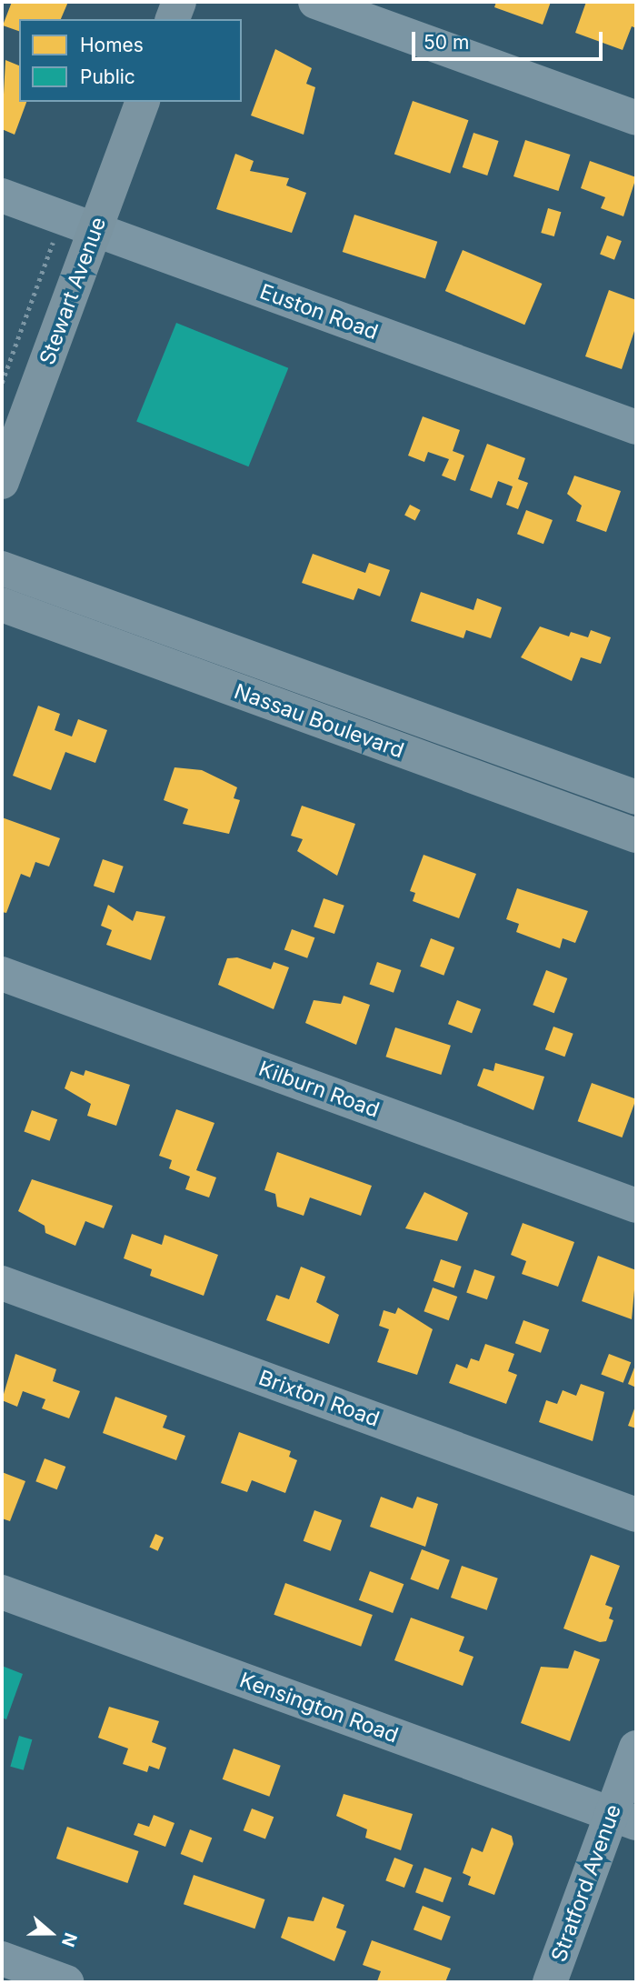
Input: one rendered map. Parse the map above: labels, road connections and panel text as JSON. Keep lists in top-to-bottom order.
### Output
{
  "streets": {
    "main road": ["Stewart Avenue", "Nassau Boulevard"],
    "street": [
      "Euston Road",
      "Kilburn Road",
      "Brixton Road",
      "Kensington Road",
      "Stratford Avenue"
    ]
  },
  "crossings": [
    ["Stewart Avenue", "Euston Road"],
    ["Kensington Road", "Stratford Avenue"]
  ],
  "legend": ["Homes", "Public"],
  "scale_bar": "50 m",
  "north": "right"
}
